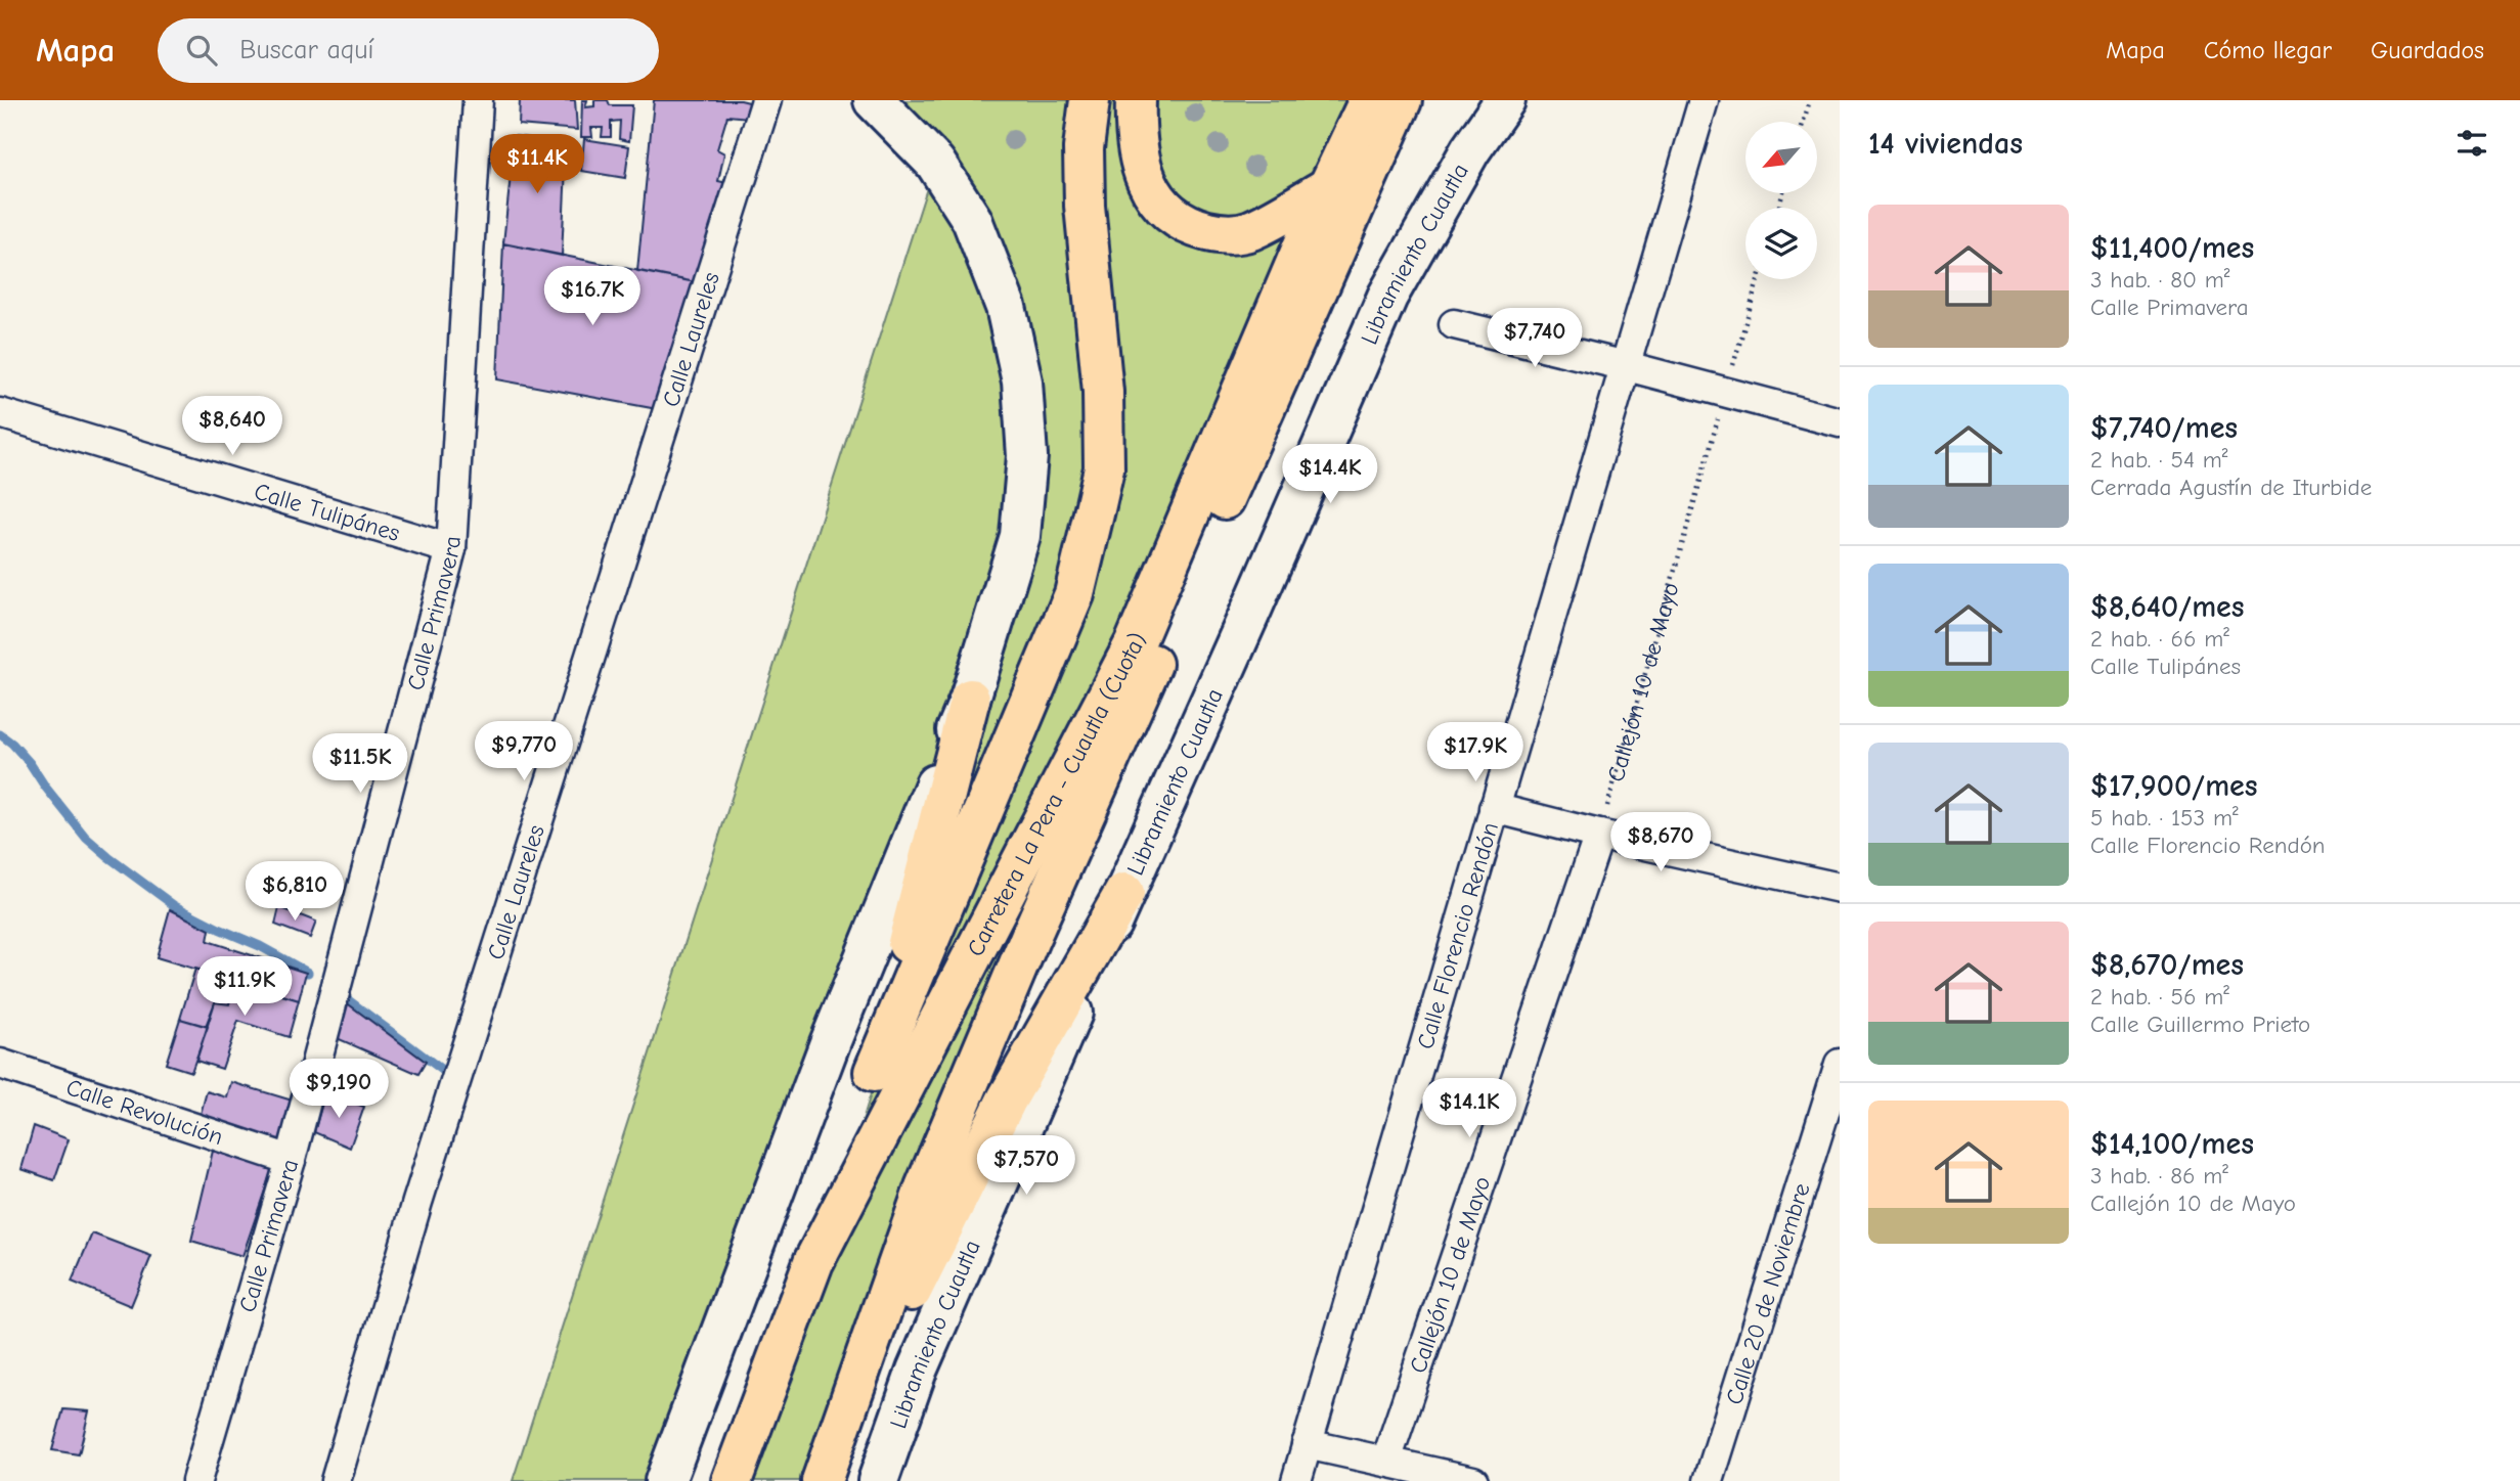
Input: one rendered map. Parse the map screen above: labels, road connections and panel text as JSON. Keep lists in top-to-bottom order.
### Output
{
  "streets": {
    "highway": ["Carretera La Pera - Cuautla (Cuota)"],
    "main road": ["Libramiento Cuautla"],
    "street": [
      "Calle Laureles",
      "Calle Tulipánes",
      "Calle Primavera",
      "Callejón 10 de Mayo",
      "Calle Florencio Rendón",
      "Calle Revolución",
      "Calle 20 de Noviembre"
    ]
  },
  "crossings": [
    ["Calle Tulipánes", "Calle Primavera"],
    ["Calle Primavera", "Calle Revolución"]
  ],
  "north": "bottom left",
  "page": {
    "header": "Mapa",
    "search": "Buscar aquí",
    "nav": ["Mapa", "Cómo llegar", "Guardados"],
    "heading": "14 viviendas",
    "price": [
      "$11.4K",
      "$16.7K",
      "$7,740",
      "$8,640",
      "$14.4K",
      "$9,770",
      "$17.9K",
      "$11.5K",
      "$8,670",
      "$6,810",
      "$11.9K",
      "$9,190",
      "$14.1K",
      "$7,570"
    ],
    "list": [
      {
        "name": "$11,400/mes",
        "note": "3 hab. · 80 m² · Calle Primavera"
      },
      {
        "name": "$7,740/mes",
        "note": "2 hab. · 54 m² · Cerrada Agustín de Iturbide"
      },
      {
        "name": "$8,640/mes",
        "note": "2 hab. · 66 m² · Calle Tulipánes"
      },
      {
        "name": "$17,900/mes",
        "note": "5 hab. · 153 m² · Calle Florencio Rendón"
      },
      {
        "name": "$8,670/mes",
        "note": "2 hab. · 56 m² · Calle Guillermo Prieto"
      },
      {
        "name": "$14,100/mes",
        "note": "3 hab. · 86 m² · Callejón 10 de Mayo"
      }
    ]
  }
}
